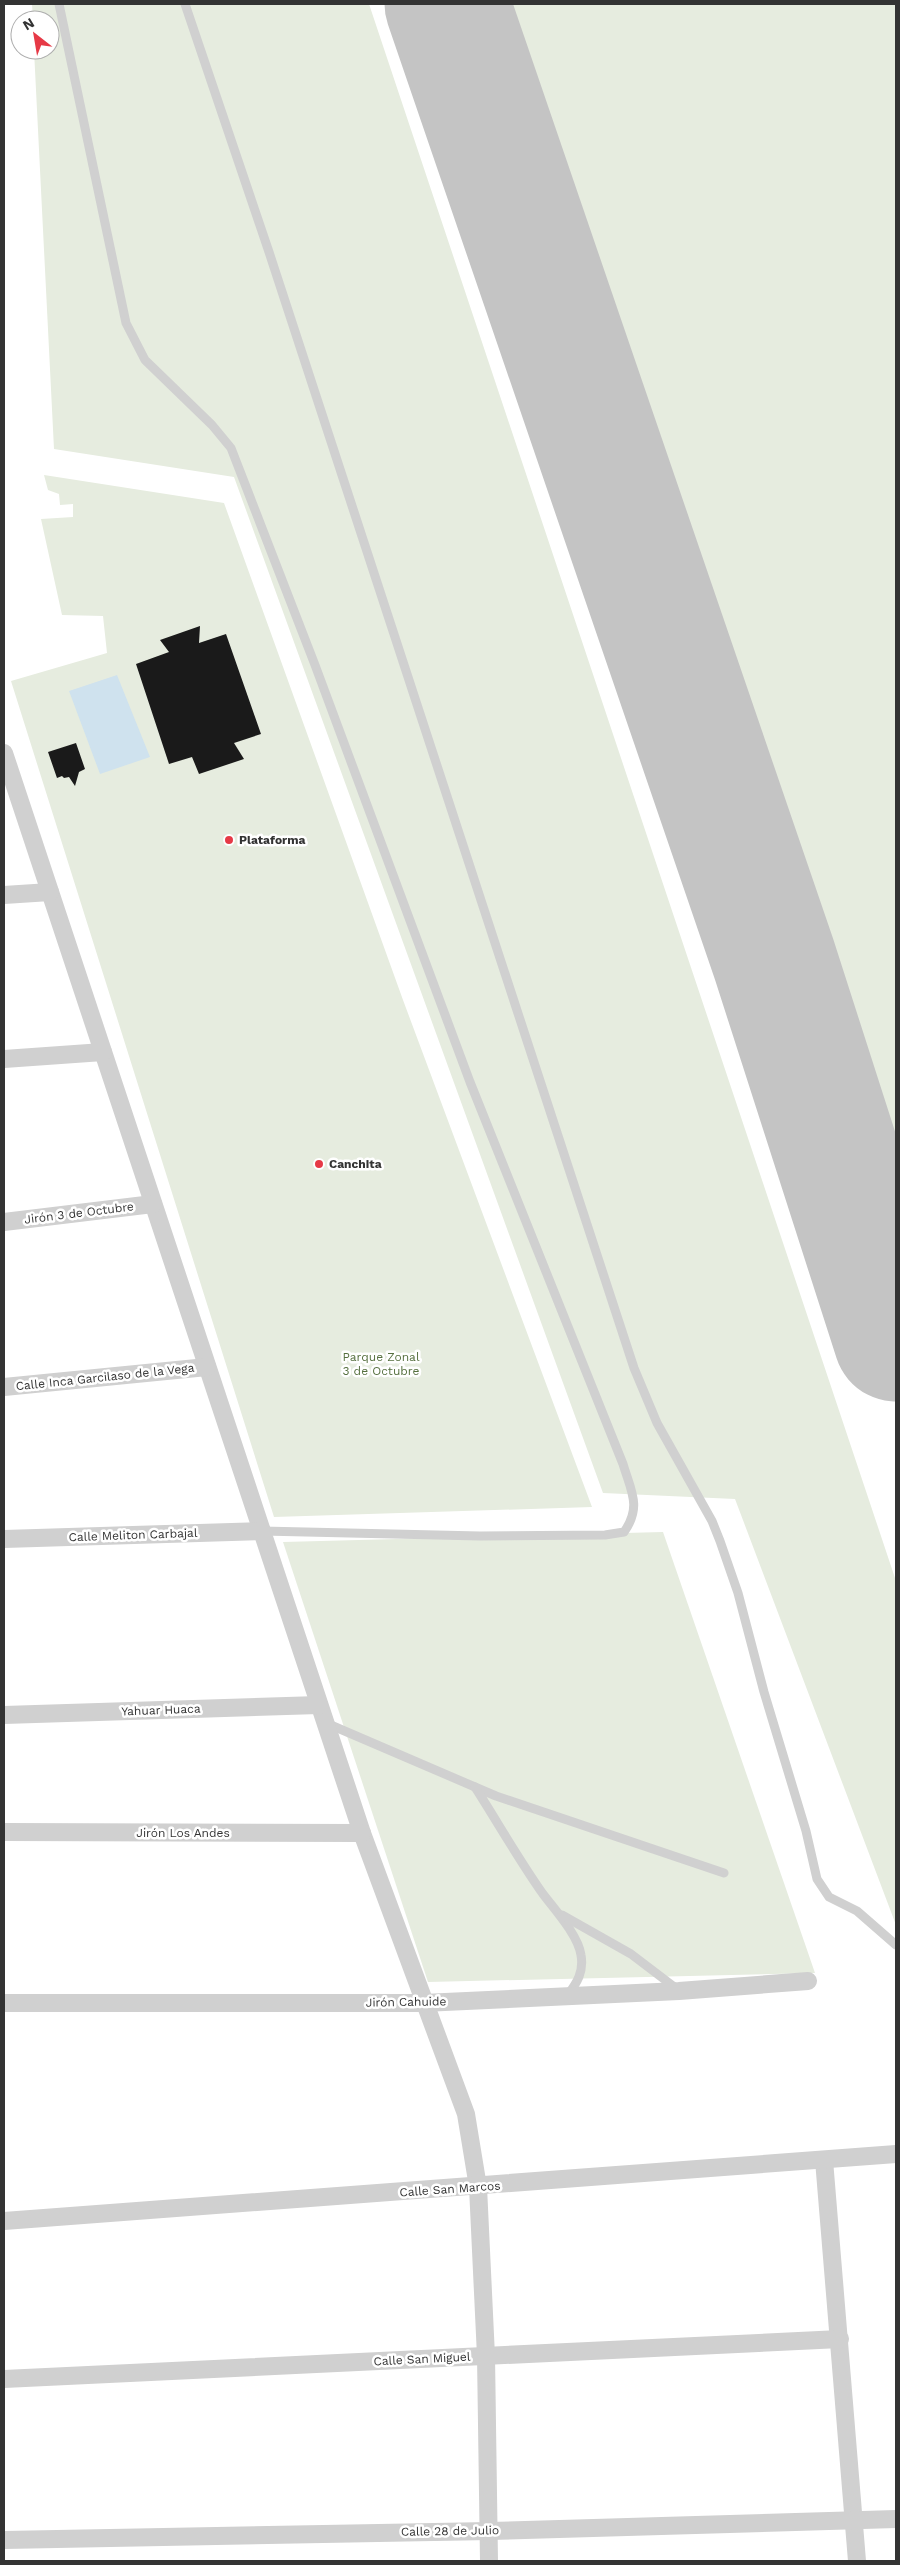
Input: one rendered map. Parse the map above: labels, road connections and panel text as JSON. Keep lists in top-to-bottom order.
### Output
{
  "streets": {
    "street": [
      "Jirón 3 de Octubre",
      "Calle Inca Garcilaso de la Vega",
      "Calle Meliton Carbajal",
      "Yahuar Huaca",
      "Jirón Los Andes",
      "Jirón Cahuide",
      "Calle San Marcos",
      "Calle San Miguel",
      "Calle 28 de Julio"
    ]
  },
  "parks": ["Parque Zonal 3 de Octubre"],
  "places": ["Plataforma", "Canchita"],
  "north": "top left"
}
